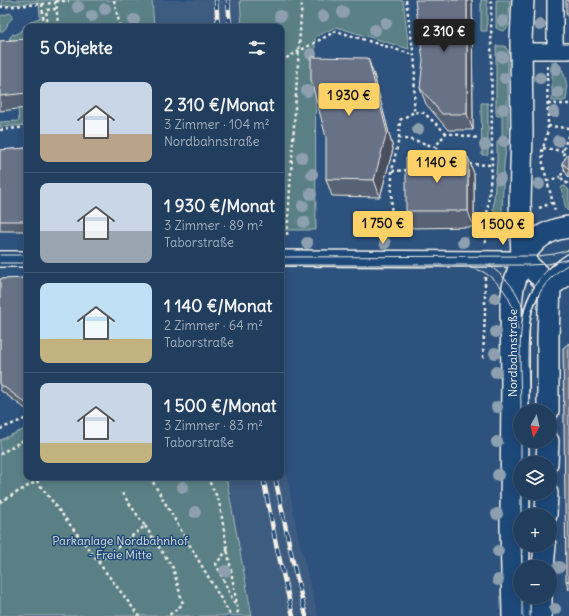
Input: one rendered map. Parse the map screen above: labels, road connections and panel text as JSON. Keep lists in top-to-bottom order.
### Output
{
  "streets": {
    "main road": ["Nordbahnstraße"]
  },
  "parks": ["Parkanlage Nordbahnhof - Freie Mitte"],
  "north": "bottom",
  "page": {
    "price": [
      "2 310 €",
      "1 930 €",
      "1 140 €",
      "1 750 €",
      "1 500 €"
    ],
    "heading": "5 Objekte",
    "list": [
      {
        "name": "2 310 €/Monat",
        "note": "3 Zimmer · 104 m² · Nordbahnstraße"
      },
      {
        "name": "1 930 €/Monat",
        "note": "3 Zimmer · 89 m² · Taborstraße"
      },
      {
        "name": "1 140 €/Monat",
        "note": "2 Zimmer · 64 m² · Taborstraße"
      },
      {
        "name": "1 500 €/Monat",
        "note": "3 Zimmer · 83 m² · Taborstraße"
      }
    ],
    "map_buttons": ["+", "−"]
  }
}
